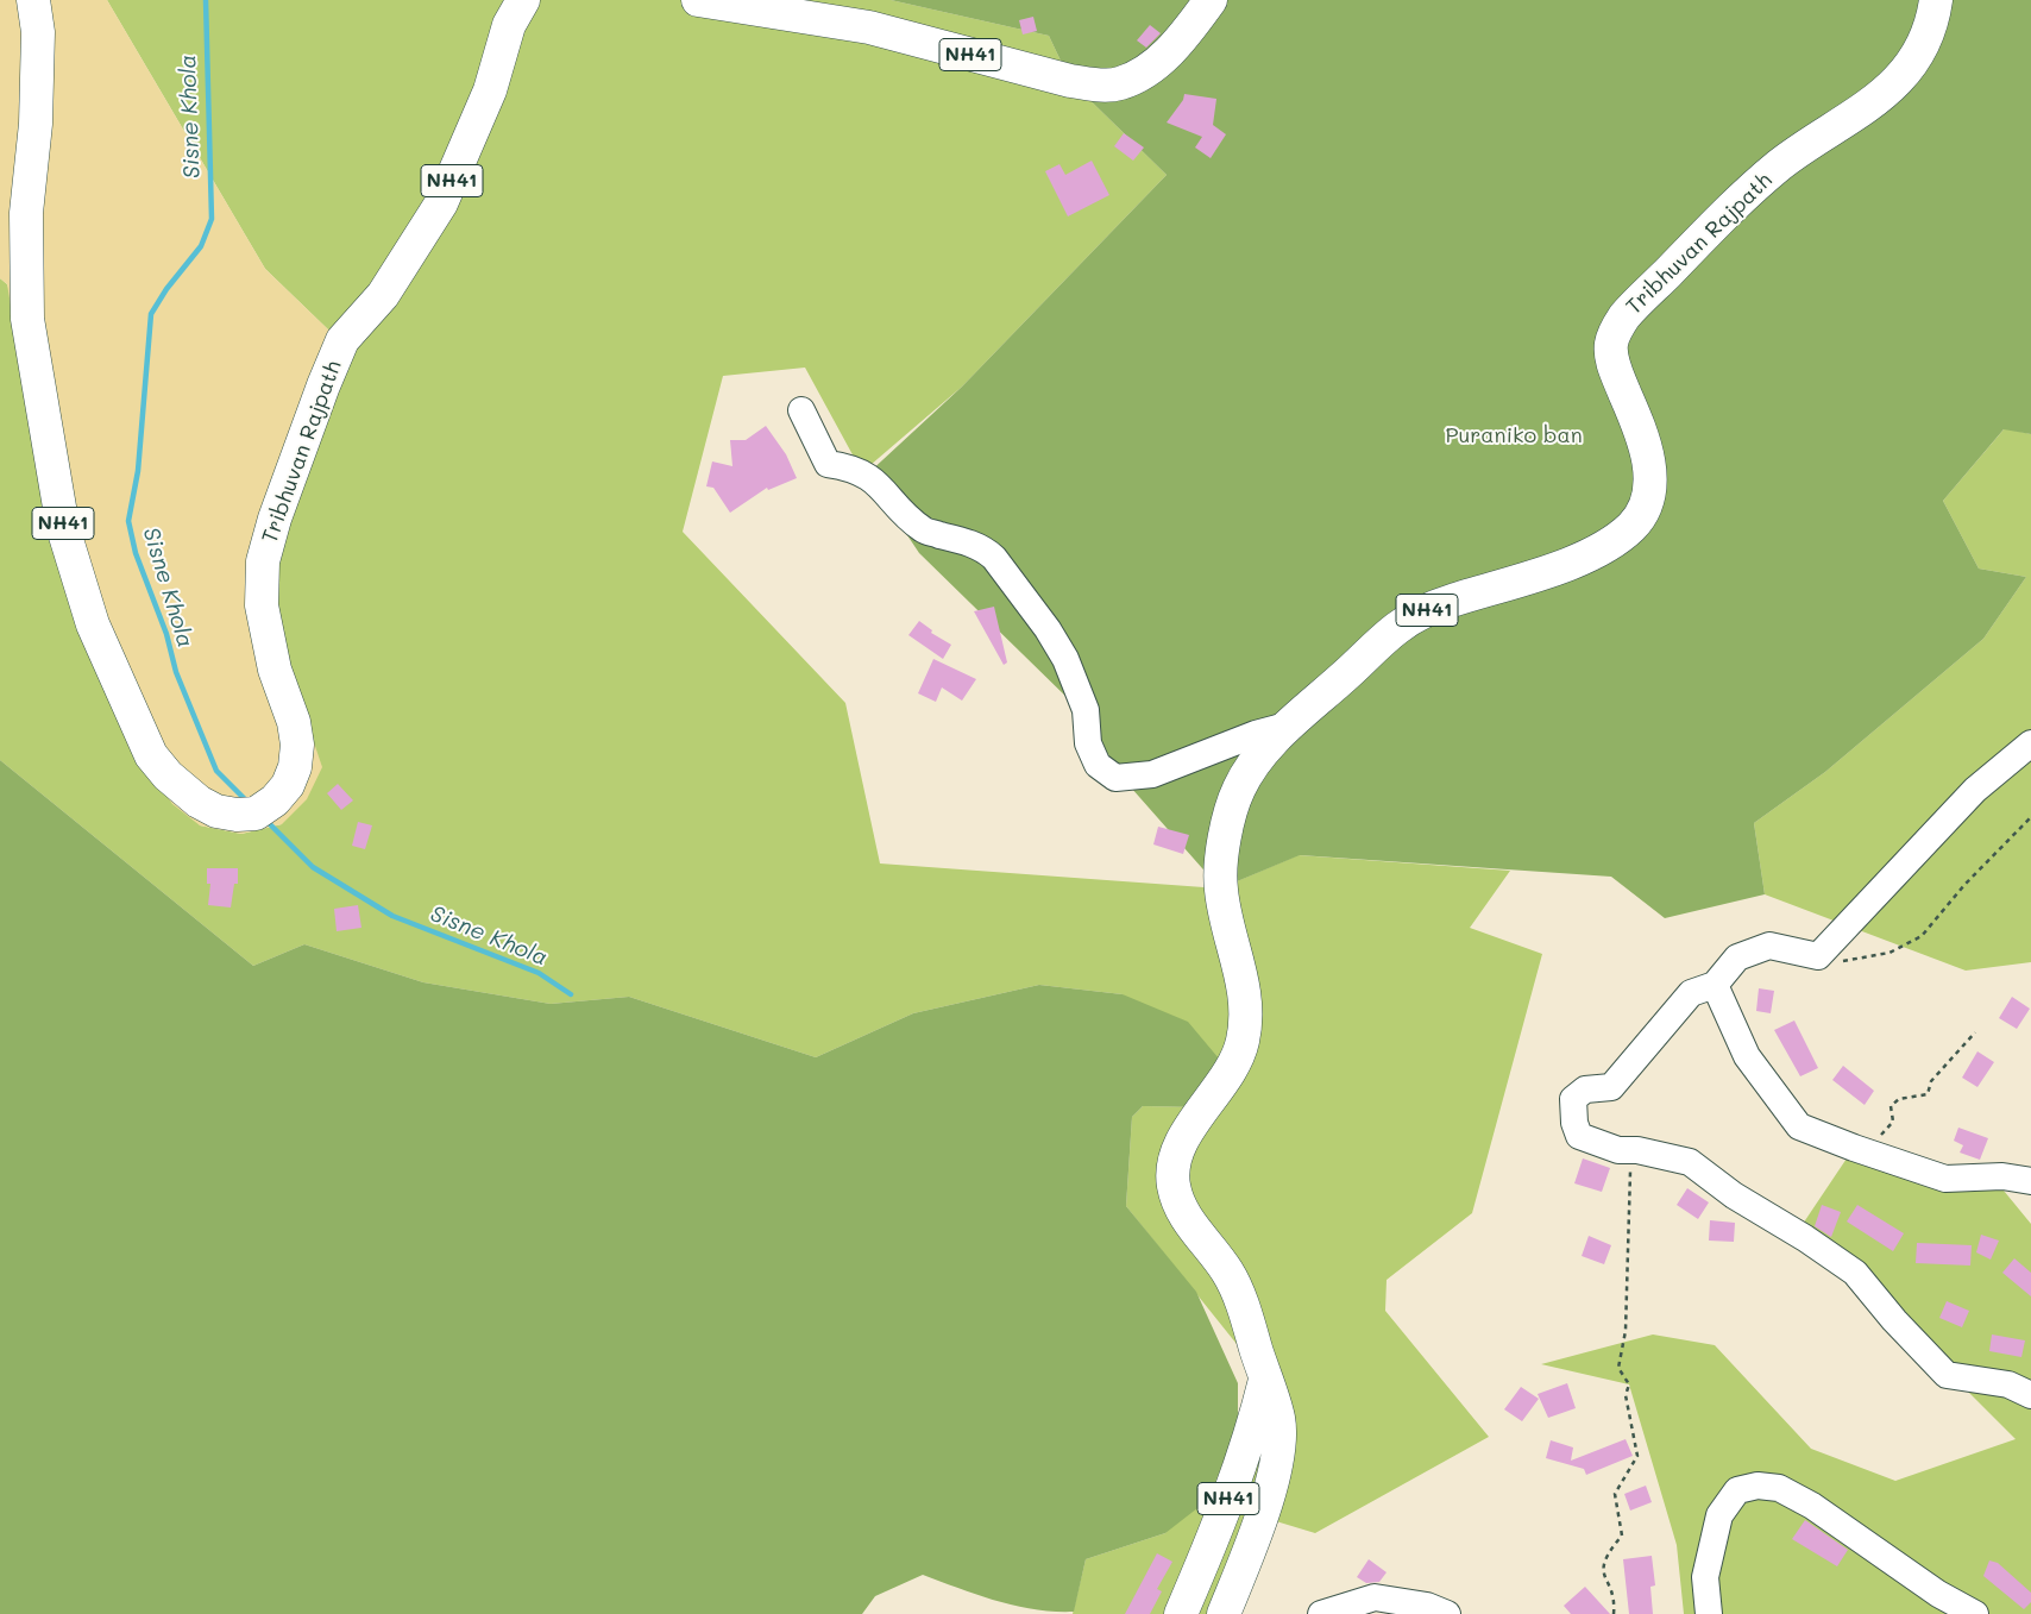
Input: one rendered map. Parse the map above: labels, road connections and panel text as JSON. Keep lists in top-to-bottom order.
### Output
{
  "streets": {
    "highway": ["NH41", "Tribhuvan Rajpath"]
  },
  "crossings": [
    ["NH41", "Tribhuvan Rajpath"]
  ],
  "water": ["Sisne Khola"],
  "parks": ["Puraniko ban"]
}
